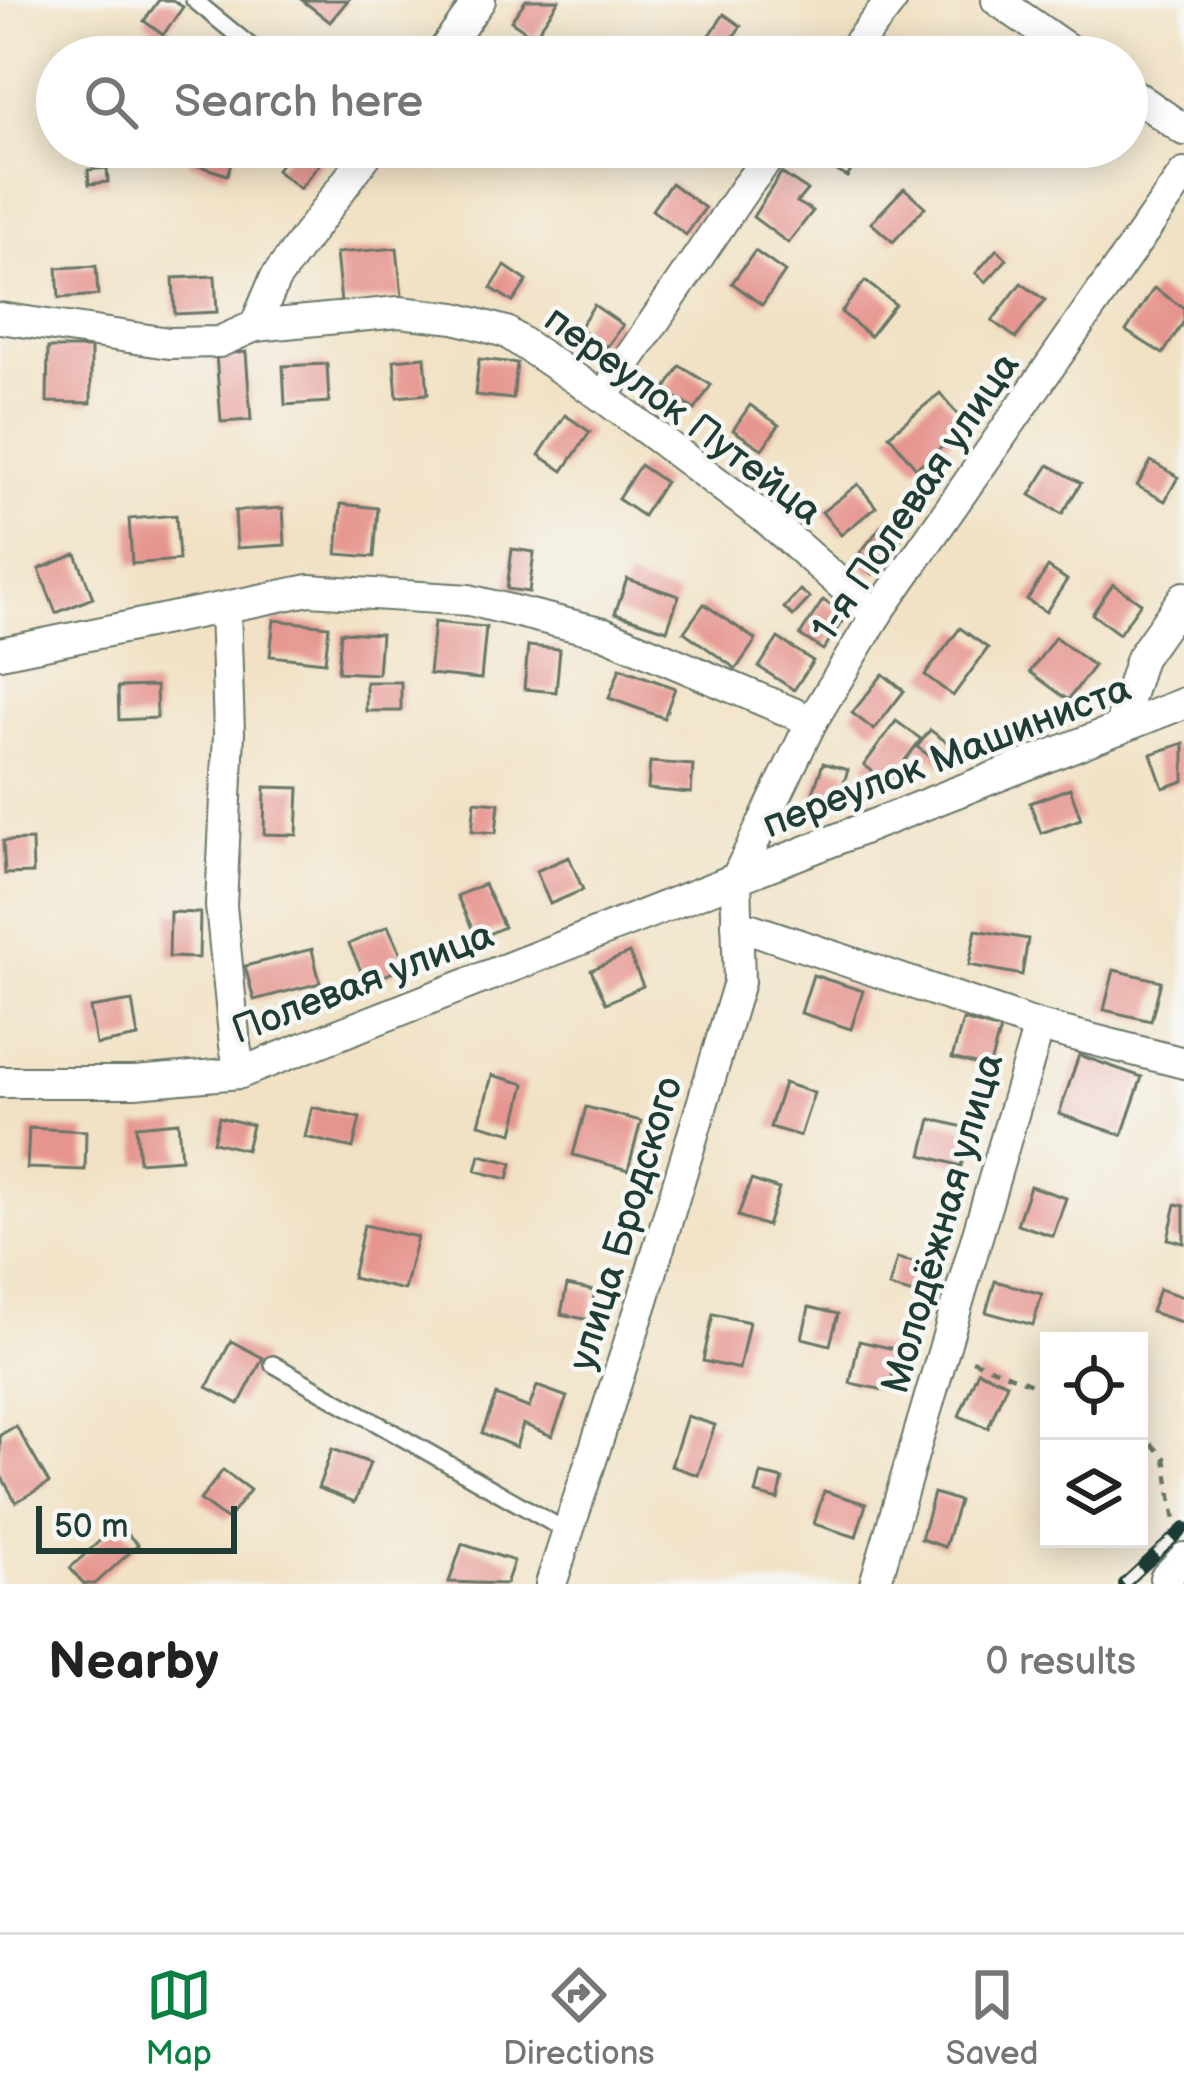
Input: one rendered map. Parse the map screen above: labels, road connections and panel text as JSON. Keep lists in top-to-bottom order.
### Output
{
  "streets": {
    "street": [
      "переулок Путейца",
      "1-я Полевая улица",
      "переулок Машиниста",
      "Полевая улица",
      "улица Бродского",
      "Молодёжная улица"
    ]
  },
  "crossings": [
    ["переулок Путейца", "1-я Полевая улица"],
    ["1-я Полевая улица", "переулок Машиниста"],
    ["1-я Полевая улица", "Полевая улица"],
    ["1-я Полевая улица", "улица Бродского"],
    ["переулок Машиниста", "Полевая улица"],
    ["переулок Машиниста", "улица Бродского"],
    ["Полевая улица", "улица Бродского"]
  ],
  "scale_bar": "50 m",
  "page": {
    "search": "Search here",
    "scale": "50 m",
    "heading": ["Nearby", "0 results"],
    "nav": ["Map", "Directions", "Saved"]
  }
}
